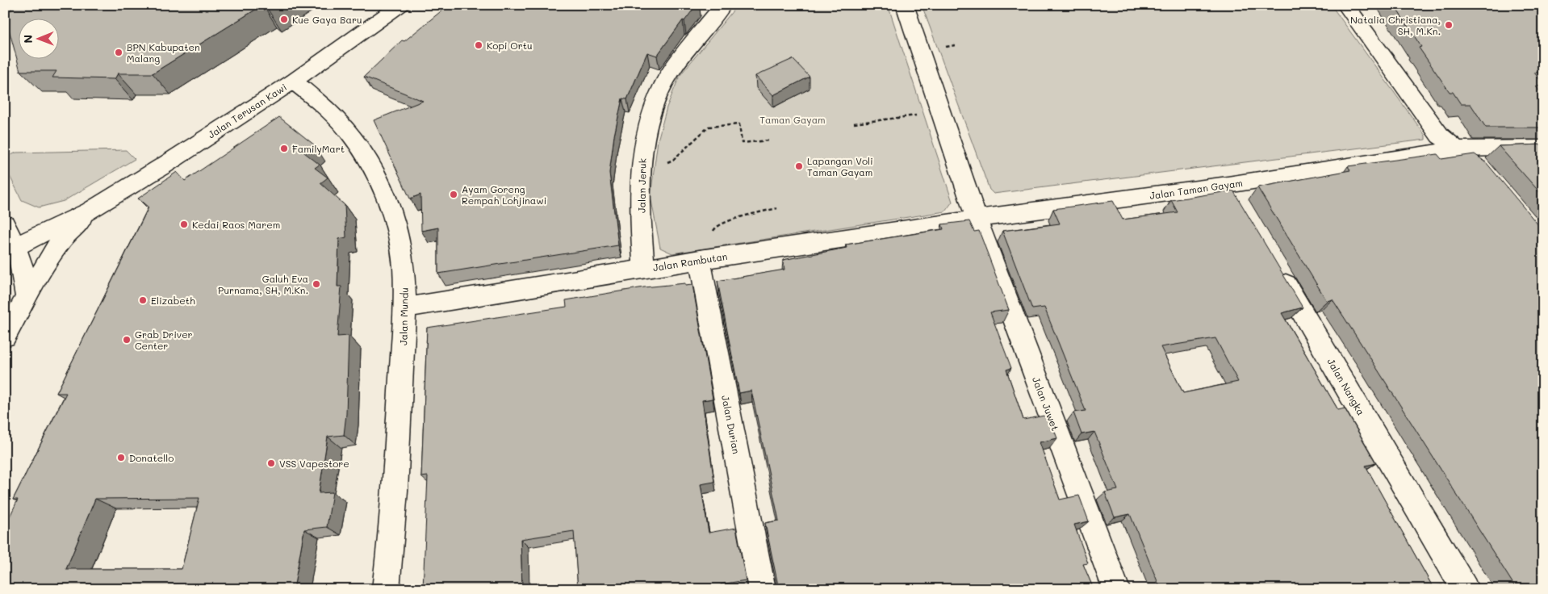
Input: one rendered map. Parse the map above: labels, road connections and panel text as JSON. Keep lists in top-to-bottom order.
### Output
{
  "streets": {
    "street": [
      "Jalan Terusan Kawi",
      "Jalan Jeruk",
      "Jalan Taman Gayam",
      "Jalan Rambutan",
      "Jalan Mundu",
      "Jalan Nangka",
      "Jalan Juwet",
      "Jalan Durian"
    ]
  },
  "crossings": [
    ["Jalan Terusan Kawi", "Jalan Mundu"],
    ["Jalan Jeruk", "Jalan Rambutan"],
    ["Jalan Taman Gayam", "Jalan Rambutan"],
    ["Jalan Taman Gayam", "Jalan Juwet"],
    ["Jalan Rambutan", "Jalan Mundu"],
    ["Jalan Rambutan", "Jalan Juwet"],
    ["Jalan Rambutan", "Jalan Durian"]
  ],
  "parks": ["Taman Gayam"],
  "places": [
    "Kue Gaya Baru",
    "Natalia Christiana, SH, M.Kn.",
    "Kopi Ortu",
    "BPN Kabupaten Malang",
    "FamilyMart",
    "Lapangan Voli Taman Gayam",
    "Ayam Goreng Rempah Lohjinawi",
    "Kedai Raos Marem",
    "Galuh Eva Purnama, SH, M.Kn.",
    "Elizabeth",
    "Grab Driver Center",
    "Donatello",
    "VSS Vapestore"
  ],
  "north": "left"
}
